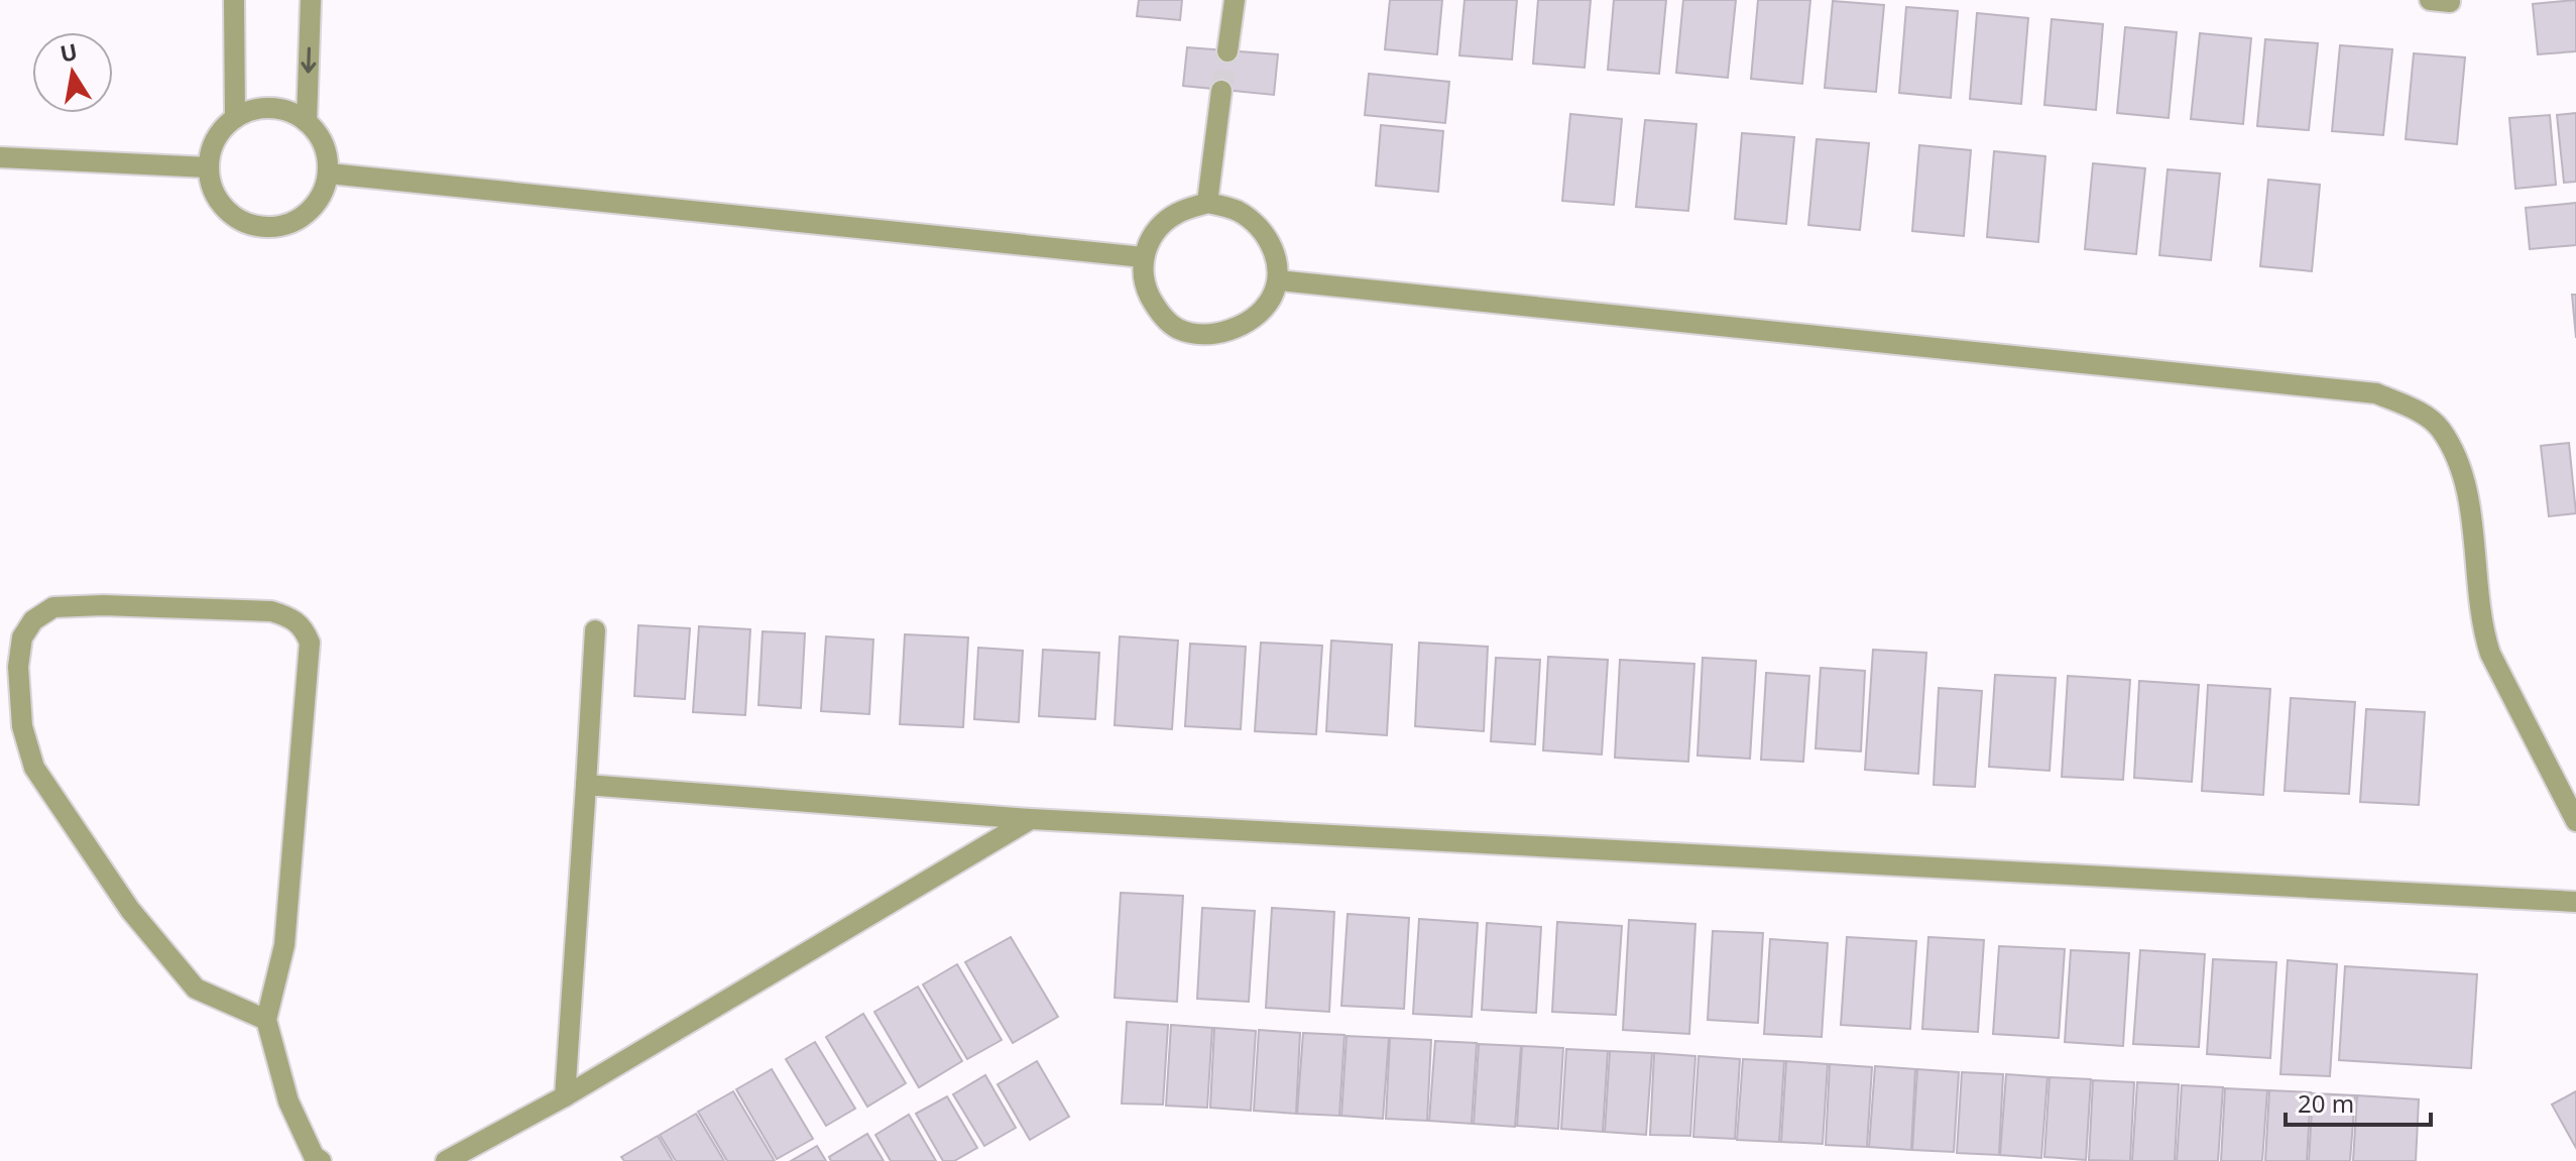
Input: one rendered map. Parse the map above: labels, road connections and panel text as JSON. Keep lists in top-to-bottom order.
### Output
{
  "scale_bar": "20 m",
  "north": "top"
}
